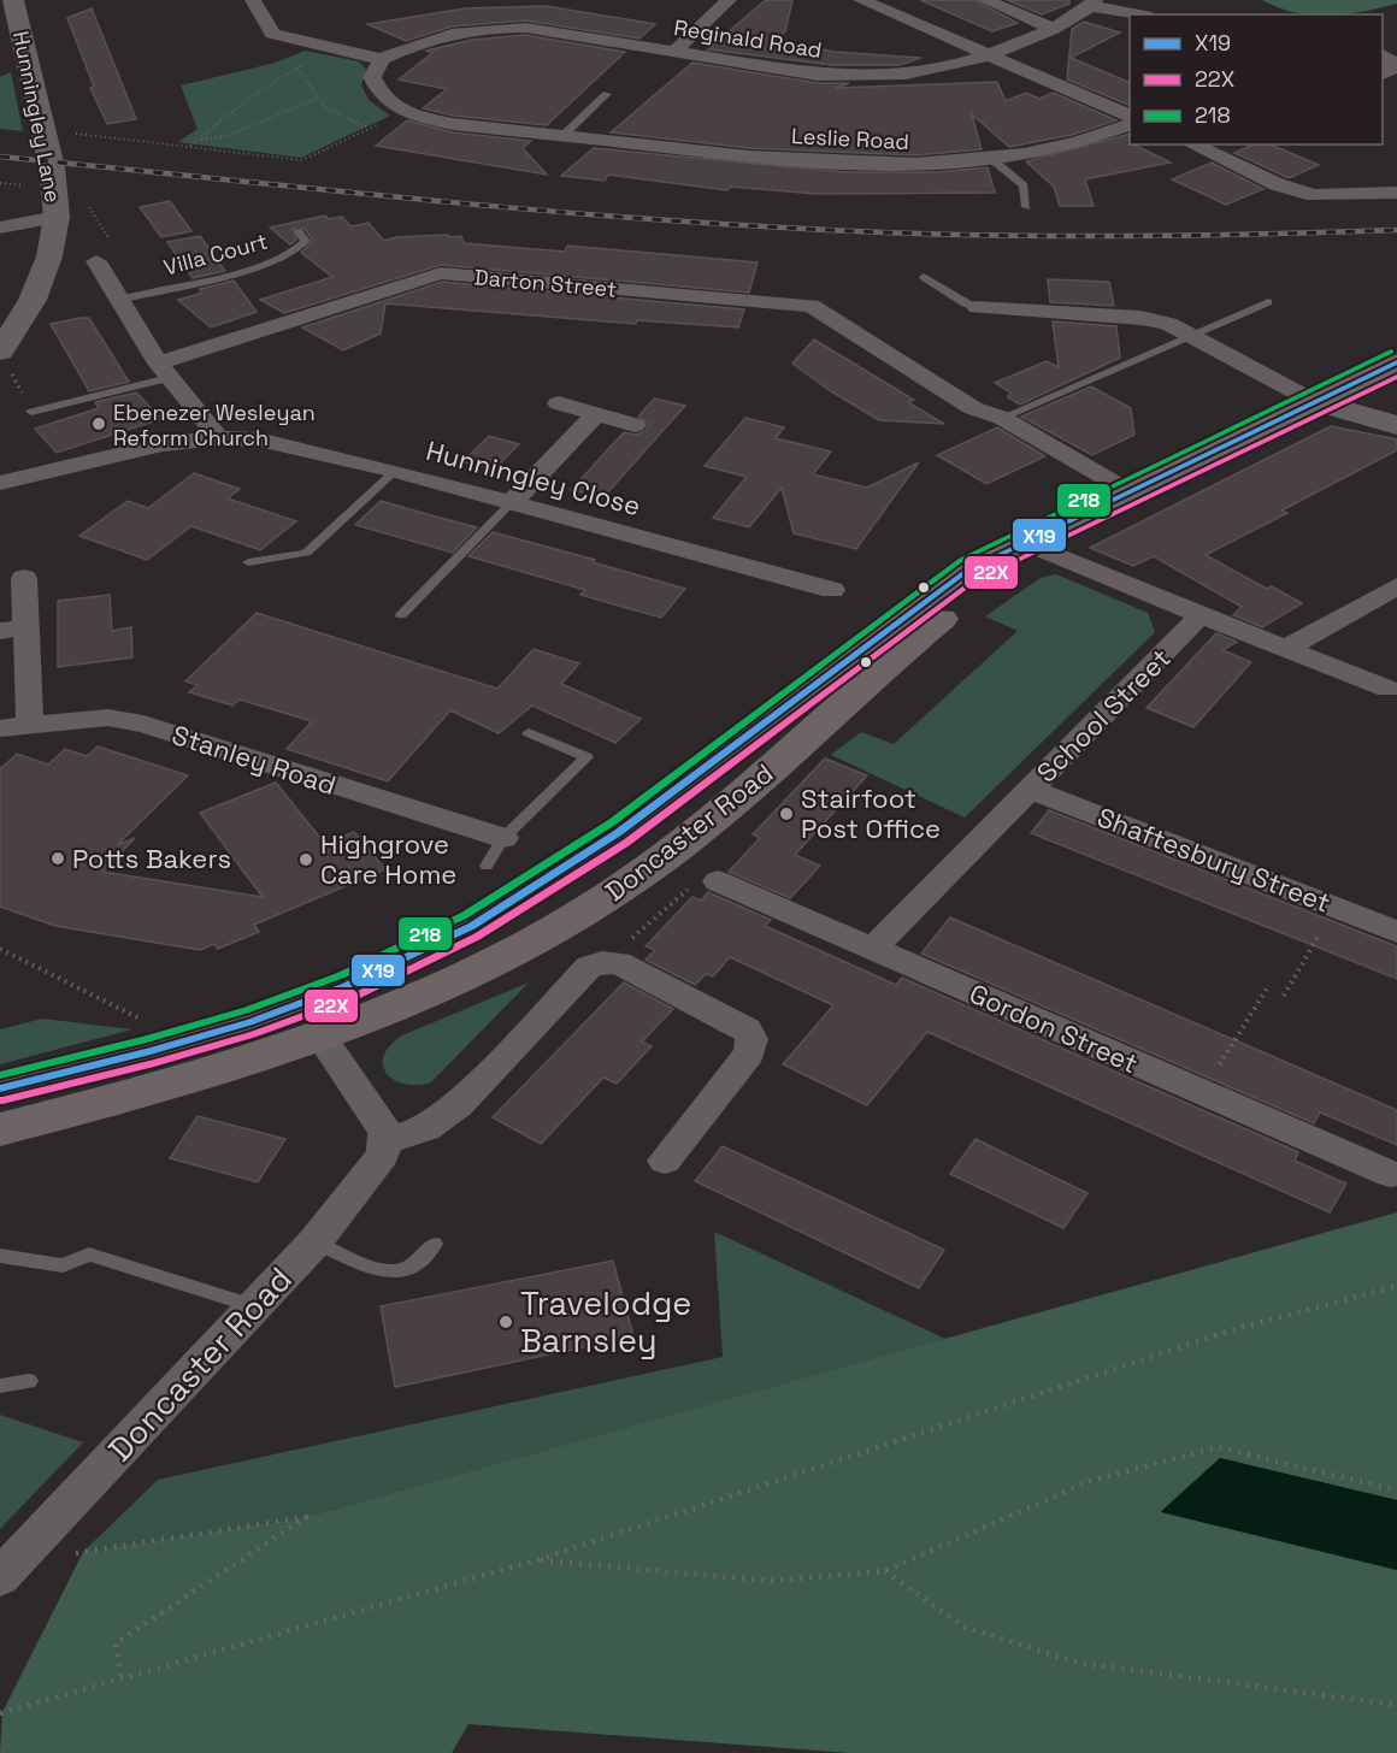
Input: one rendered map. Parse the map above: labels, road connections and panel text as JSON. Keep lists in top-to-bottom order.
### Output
{
  "streets": {
    "highway": ["Doncaster Road"],
    "main road": ["Hunningley Lane"],
    "street": [
      "Reginald Road",
      "Leslie Road",
      "Darton Street",
      "Hunningley Close",
      "School Street",
      "Stanley Road",
      "Shaftesbury Street",
      "Gordon Street"
    ],
    "lane": ["Villa Court"]
  },
  "crossings": [
    ["Reginald Road", "Leslie Road"],
    ["Darton Street", "Doncaster Road"],
    ["School Street", "Shaftesbury Street"],
    ["School Street", "Gordon Street"]
  ],
  "places": [
    "Ebenezer Wesleyan Reform Church",
    "Stairfoot Post Office",
    "Potts Bakers",
    "Highgrove Care Home",
    "Travelodge Barnsley"
  ],
  "lines": ["transit line 218", "transit line X19", "transit line 22X"],
  "legend": ["X19", "22X", "218"]
}
